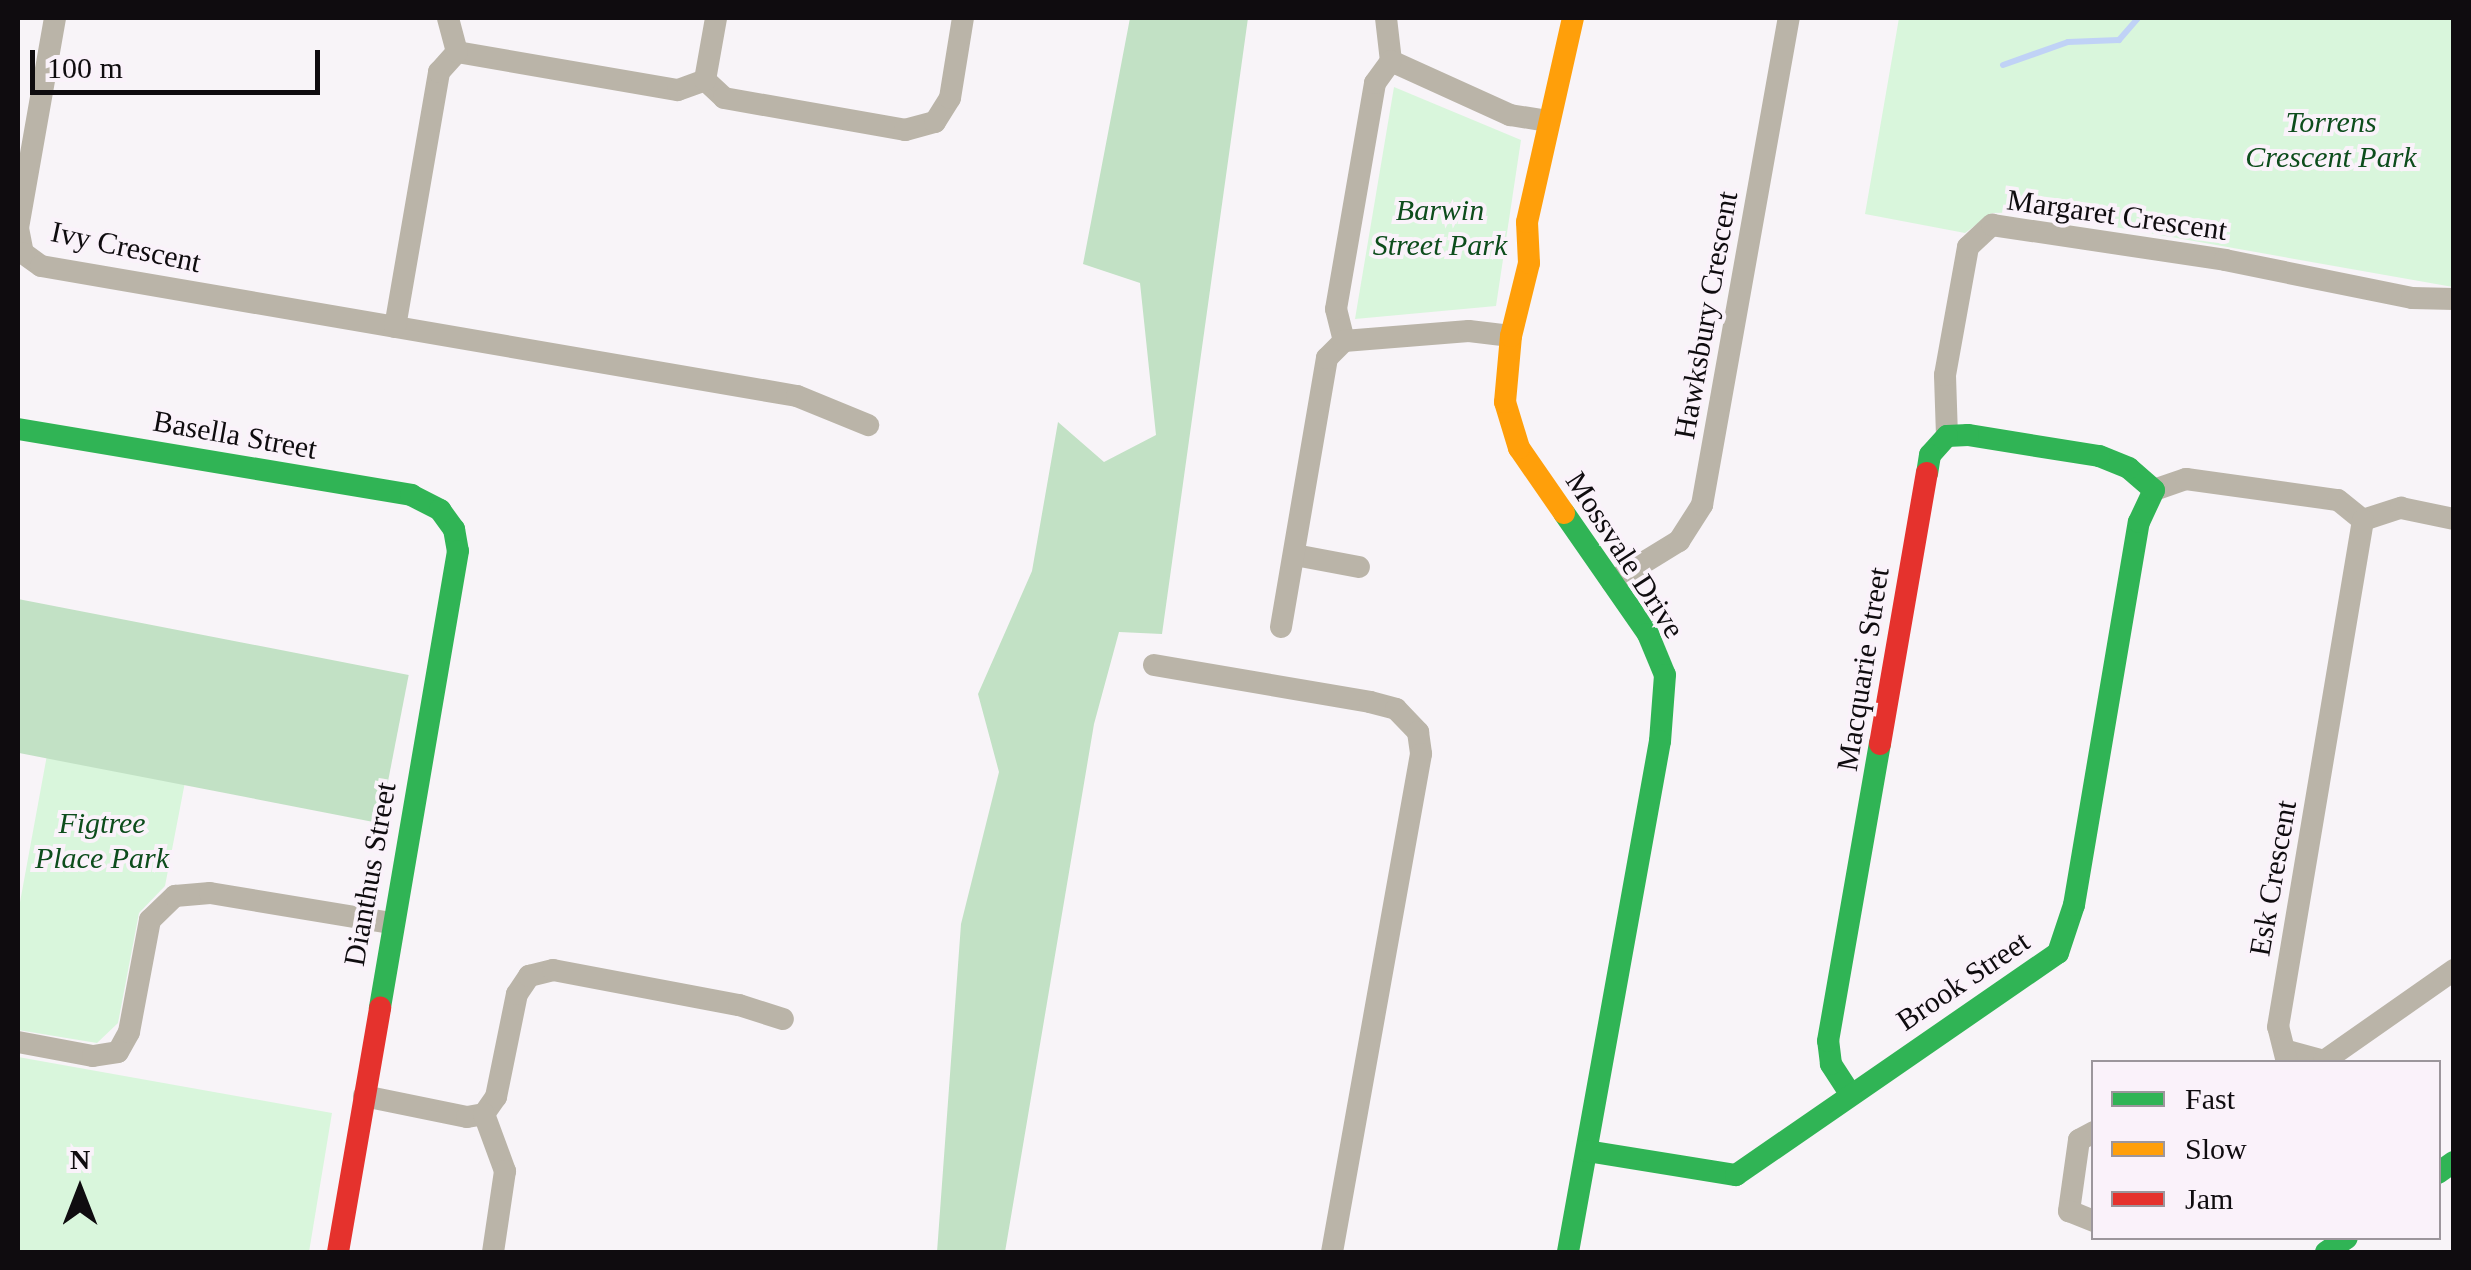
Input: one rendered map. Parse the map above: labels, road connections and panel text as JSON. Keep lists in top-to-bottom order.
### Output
{
  "streets": {
    "street": [
      "Margaret Crescent",
      "Ivy Crescent",
      "Hawksbury Crescent",
      "Basella Street",
      "Mossvale Drive",
      "Macquarie Street",
      "Dianthus Street",
      "Esk Crescent",
      "Brook Street"
    ]
  },
  "crossings": [
    ["Margaret Crescent", "Macquarie Street"],
    ["Hawksbury Crescent", "Mossvale Drive"],
    ["Basella Street", "Dianthus Street"],
    ["Mossvale Drive", "Brook Street"],
    ["Macquarie Street", "Brook Street"]
  ],
  "parks": ["Torrens Crescent Park", "Barwin Street Park", "Figtree Place Park"],
  "legend": ["Fast", "Slow", "Jam"],
  "scale_bar": "100 m",
  "north": "top"
}
